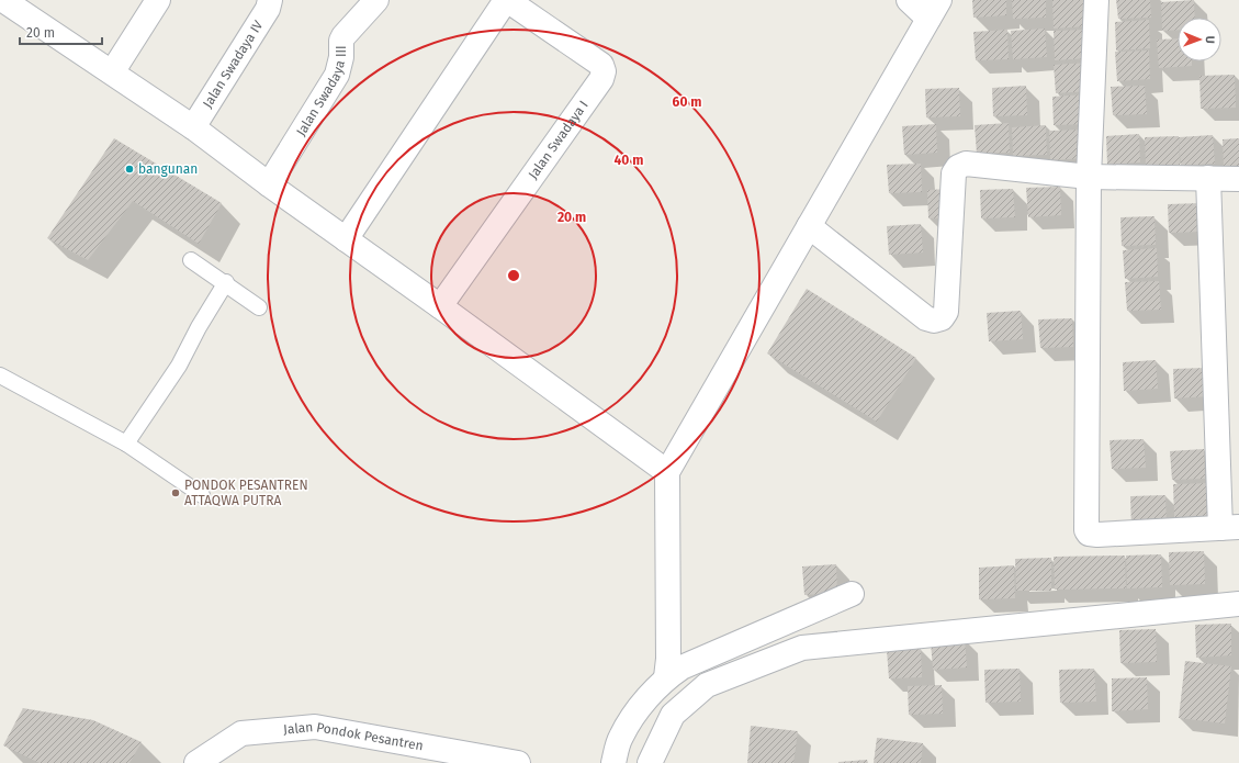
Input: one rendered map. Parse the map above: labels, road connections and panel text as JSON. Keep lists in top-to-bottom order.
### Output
{
  "streets": {
    "street": [
      "Jalan Swadaya IV",
      "Jalan Swadaya III",
      "Jalan Swadaya I",
      "Jalan Pondok Pesantren"
    ]
  },
  "places": ["bangunan", "PONDOK PESANTREN ATTAQWA PUTRA"],
  "scale_bar": "20 m",
  "north": "right",
  "rings": ["60 m", "40 m", "20 m"]
}
